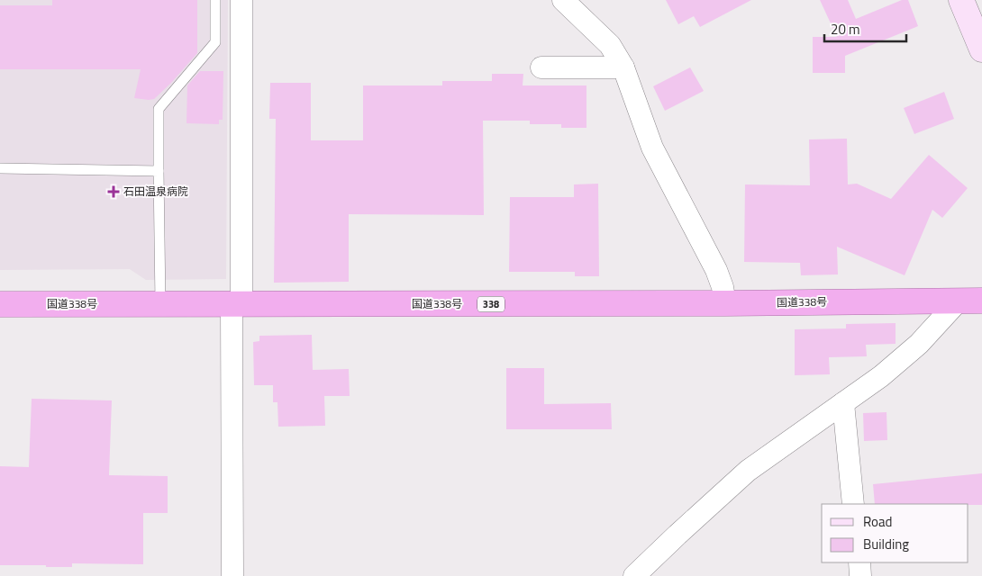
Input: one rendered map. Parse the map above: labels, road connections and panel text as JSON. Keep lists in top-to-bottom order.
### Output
{
  "streets": {
    "highway": ["国道338号", "338"]
  },
  "places": {
    "health": ["石田温泉病院"]
  },
  "legend": ["Road", "Building"],
  "scale_bar": "20 m"
}
